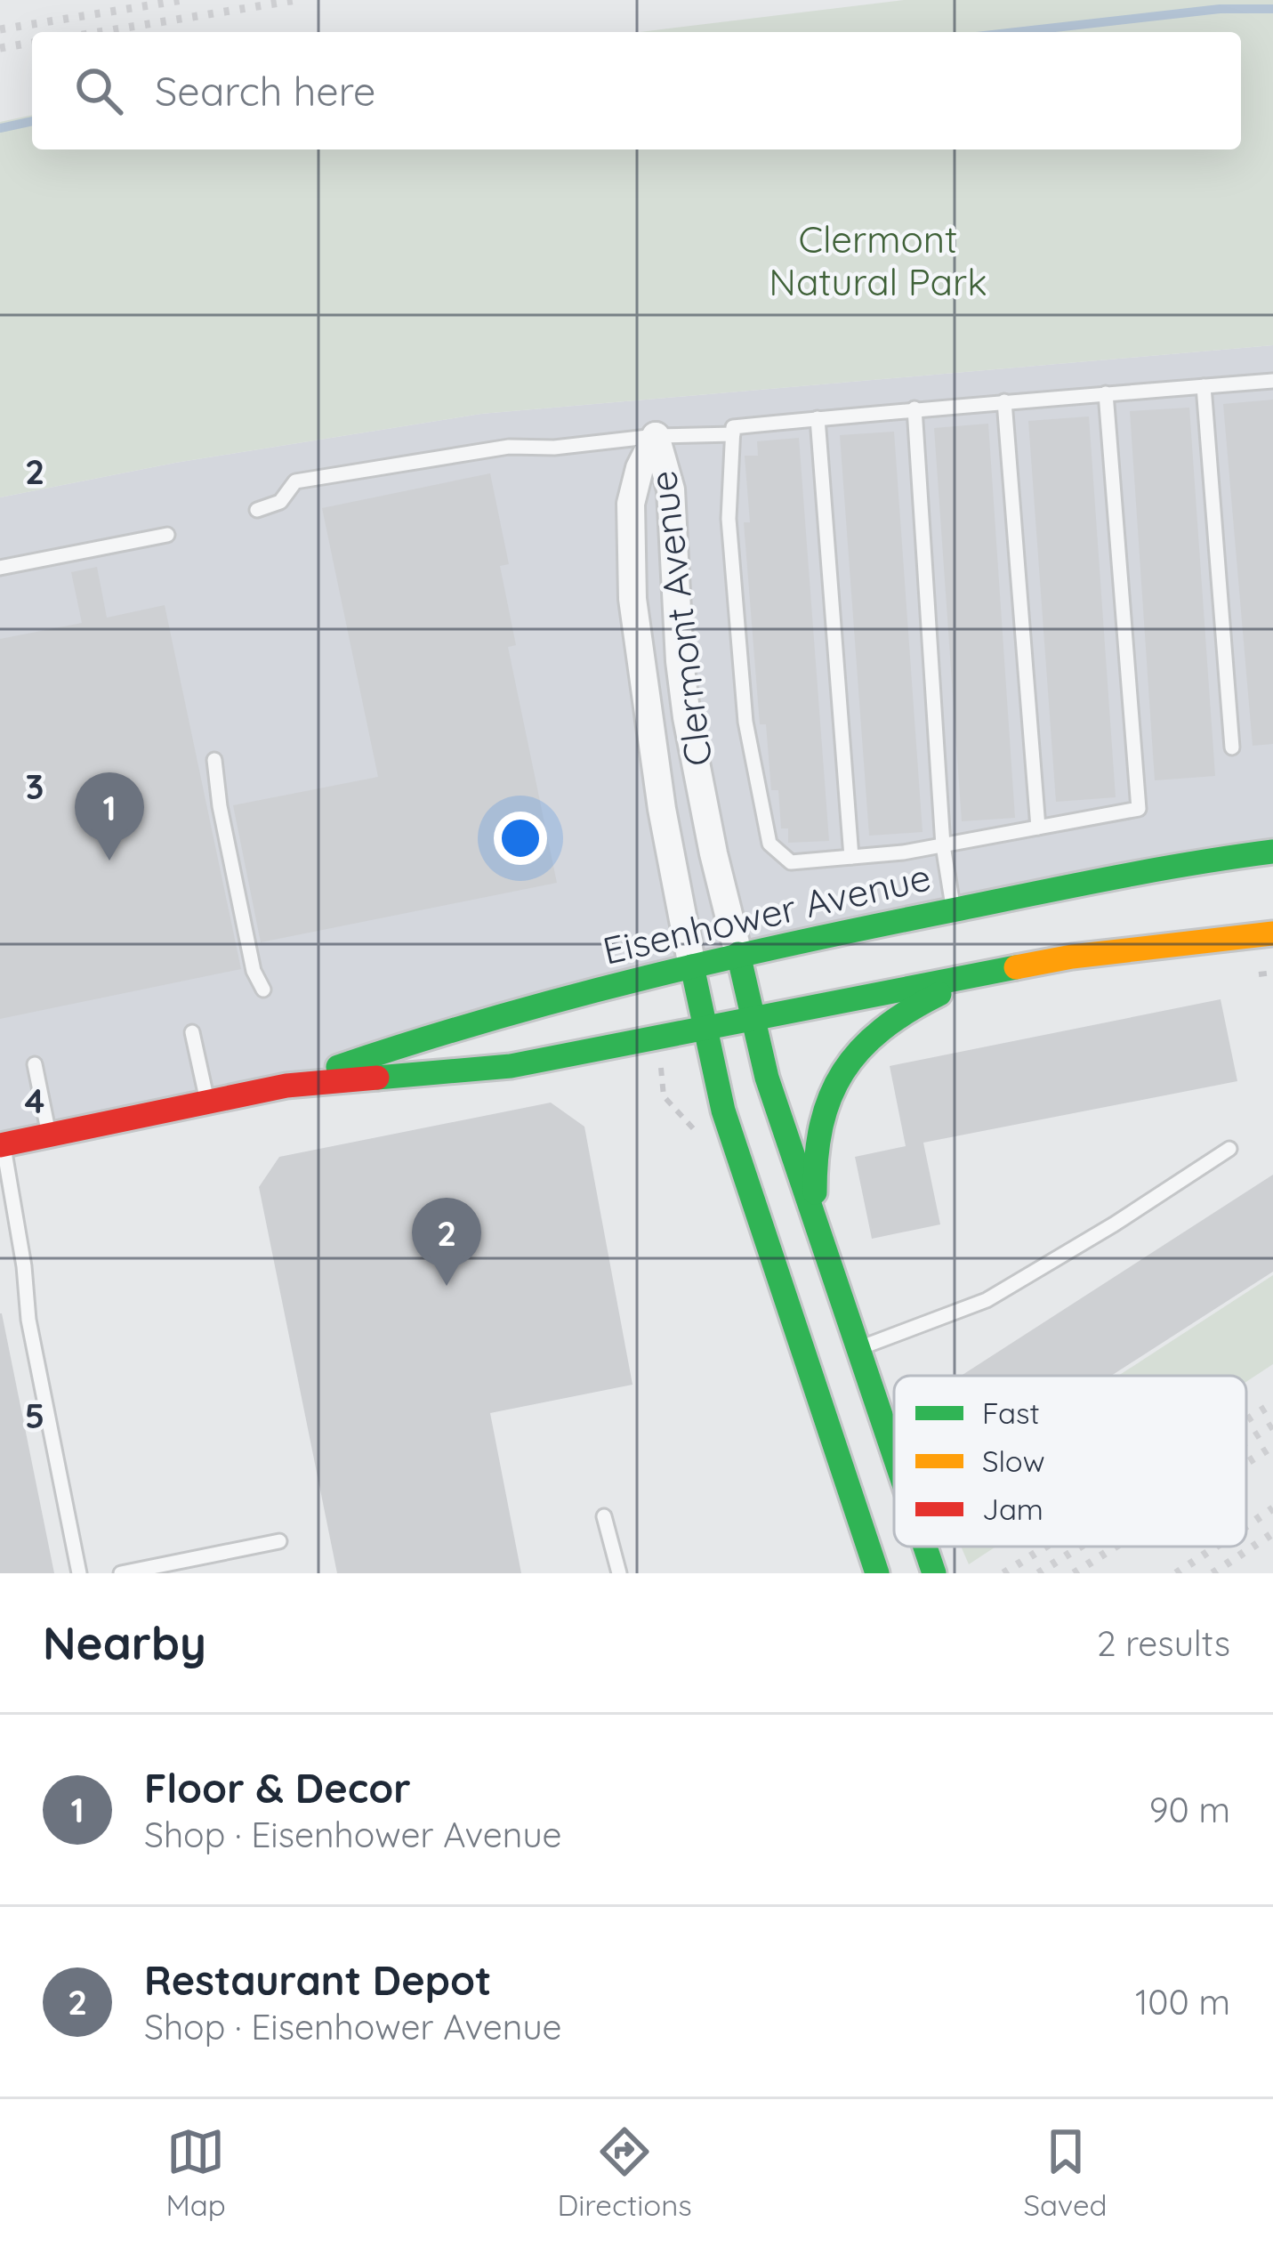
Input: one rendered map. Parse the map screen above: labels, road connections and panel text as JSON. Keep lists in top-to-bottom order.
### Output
{
  "streets": {
    "main road": ["Eisenhower Avenue"],
    "street": ["Clermont Avenue"]
  },
  "crossings": [
    ["Clermont Avenue", "Eisenhower Avenue"]
  ],
  "parks": ["Clermont Natural Park"],
  "legend": ["Fast", "Slow", "Jam"],
  "page": {
    "search": "Search here",
    "pins": ["1", "2"],
    "heading": ["Nearby", "2 results"],
    "list": [
      {
        "mark": "1",
        "name": "Floor & Decor",
        "note": "Shop · Eisenhower Avenue",
        "value": "90 m"
      },
      {
        "mark": "2",
        "name": "Restaurant Depot",
        "note": "Shop · Eisenhower Avenue",
        "value": "100 m"
      }
    ],
    "nav": ["Map", "Directions", "Saved"]
  },
  "grid": {
    "rows": [
      "2",
      "3",
      "4",
      "5"
    ]
  }
}
